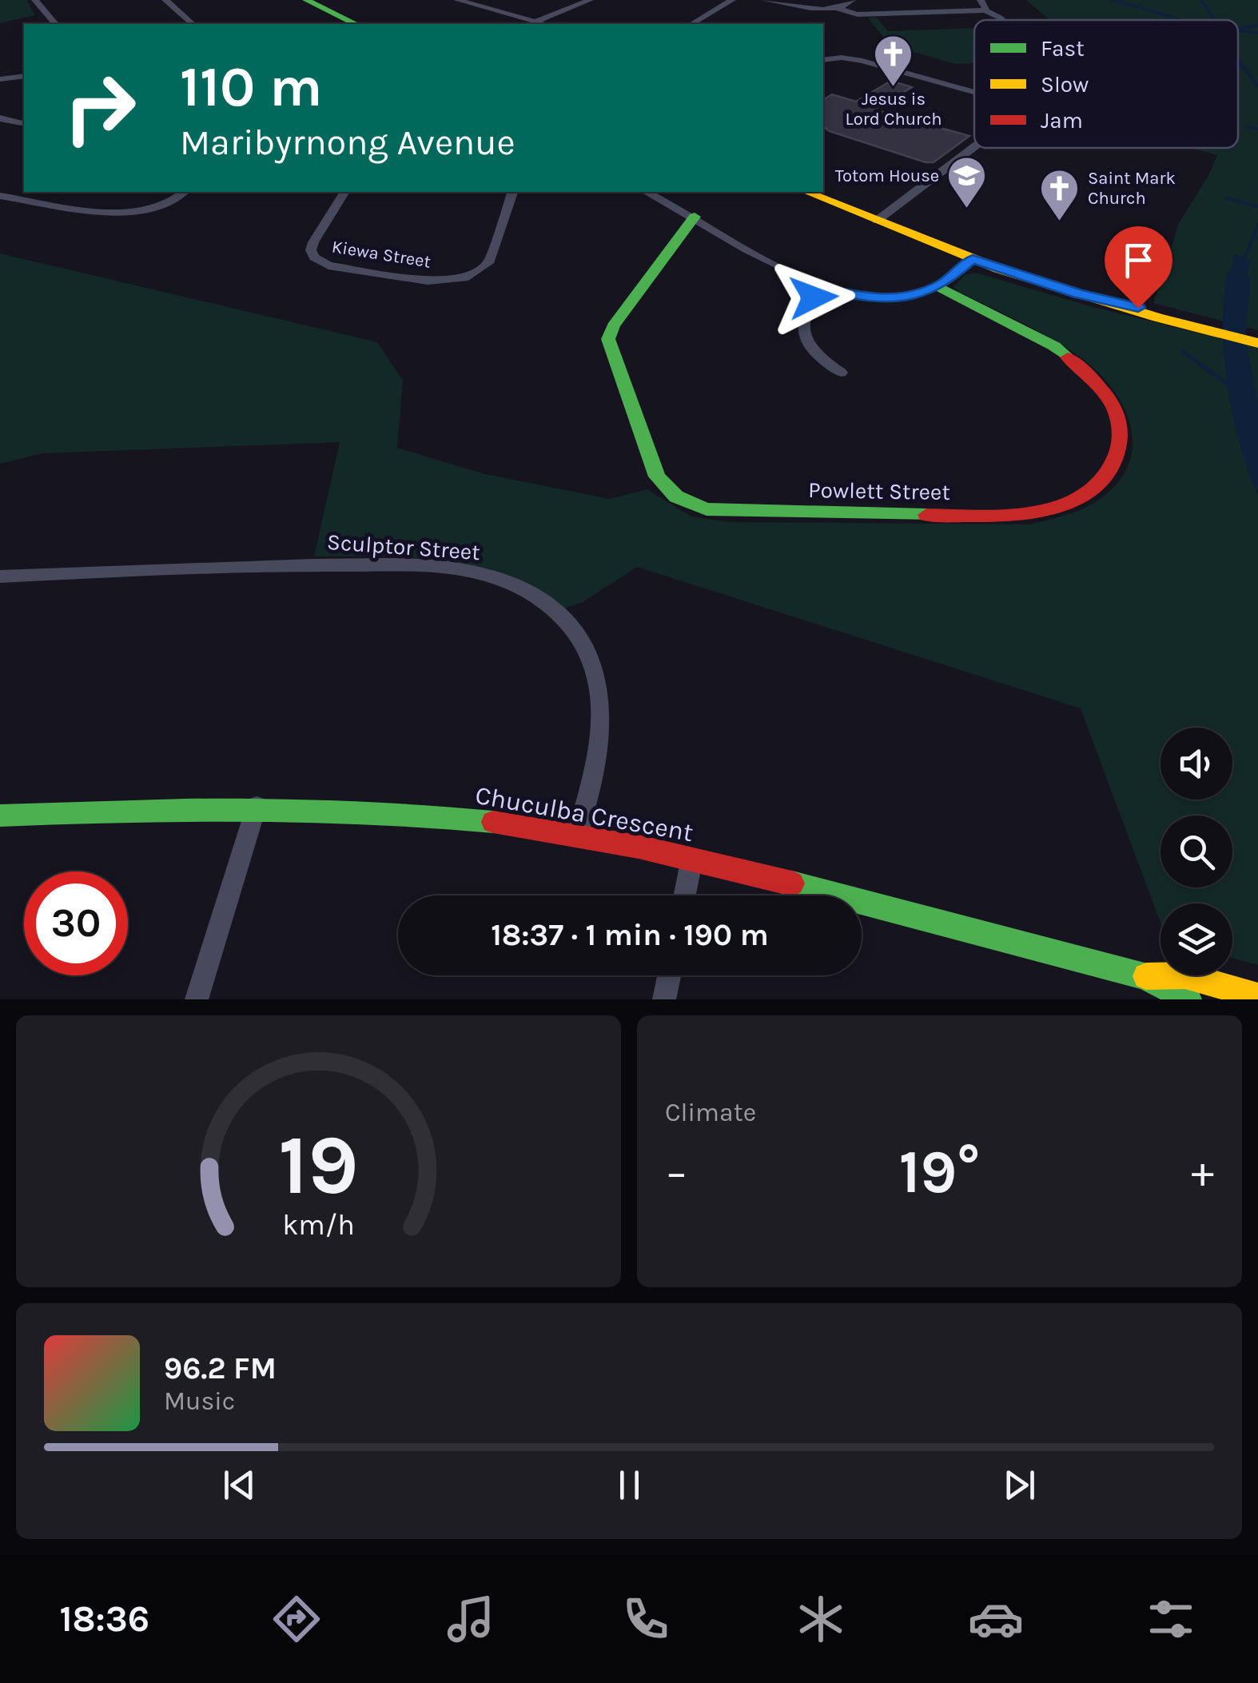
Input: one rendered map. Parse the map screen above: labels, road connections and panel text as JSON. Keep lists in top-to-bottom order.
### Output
{
  "streets": {
    "street": [
      "Kiewa Street",
      "Powlett Street",
      "Sculptor Street",
      "Chuculba Crescent"
    ]
  },
  "crossings": [
    ["Sculptor Street", "Chuculba Crescent"]
  ],
  "places": {
    "church": ["Jesus is Lord Church", "Saint Mark Church"],
    "school or university": ["Totom House"]
  },
  "legend": ["Fast", "Slow", "Jam"],
  "page": {
    "turn": ["110 m", "Maribyrnong Avenue"],
    "limit": "30",
    "trip": "18:37 · 1 min · 190 m",
    "tile": "Climate",
    "heat": ["−", "19°", "+"],
    "song": ["96.2 FM", "Music"],
    "tabs": "18:36",
    "gauge": ["19", "km/h"]
  }
}
